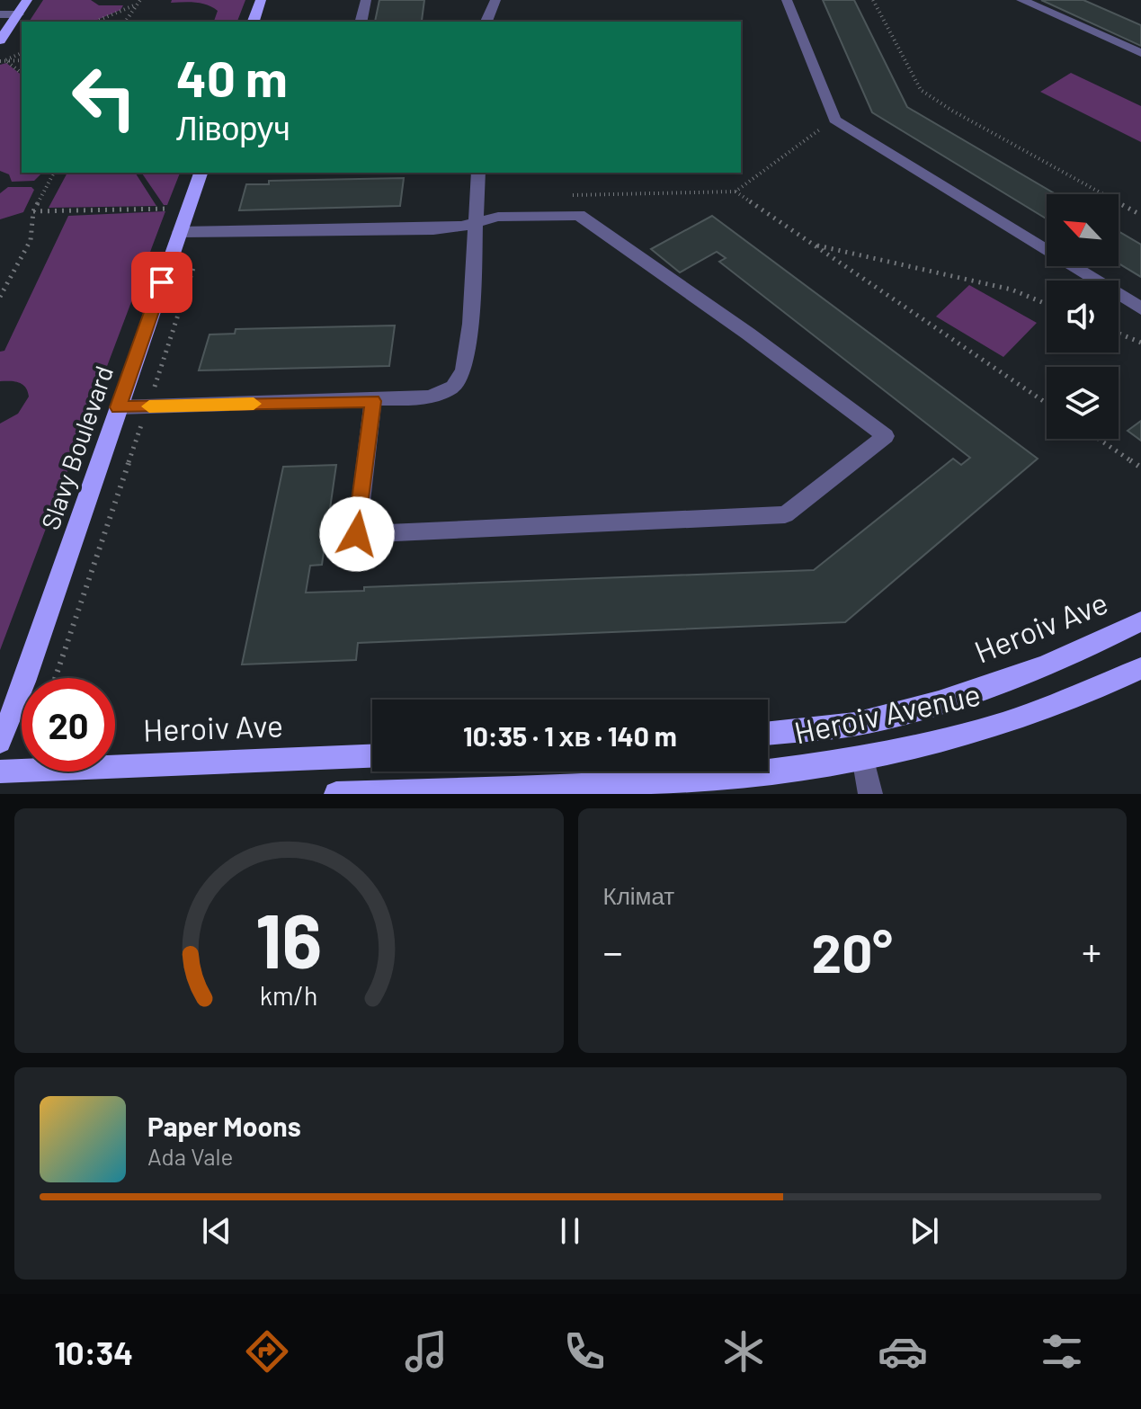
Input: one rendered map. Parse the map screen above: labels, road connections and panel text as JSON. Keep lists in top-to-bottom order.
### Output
{
  "streets": {
    "main road": ["Slavy Boulevard", "Heroiv Ave", "Heroiv Avenue"]
  },
  "north": "top left",
  "page": {
    "turn": ["40 m", "Ліворуч"],
    "limit": "20",
    "trip": "10:35 · 1 хв · 140 m",
    "tile": "Клімат",
    "heat": ["−", "20°", "+"],
    "song": ["Paper Moons", "Ada Vale"],
    "tabs": "10:34",
    "gauge": ["16", "km/h"]
  }
}
